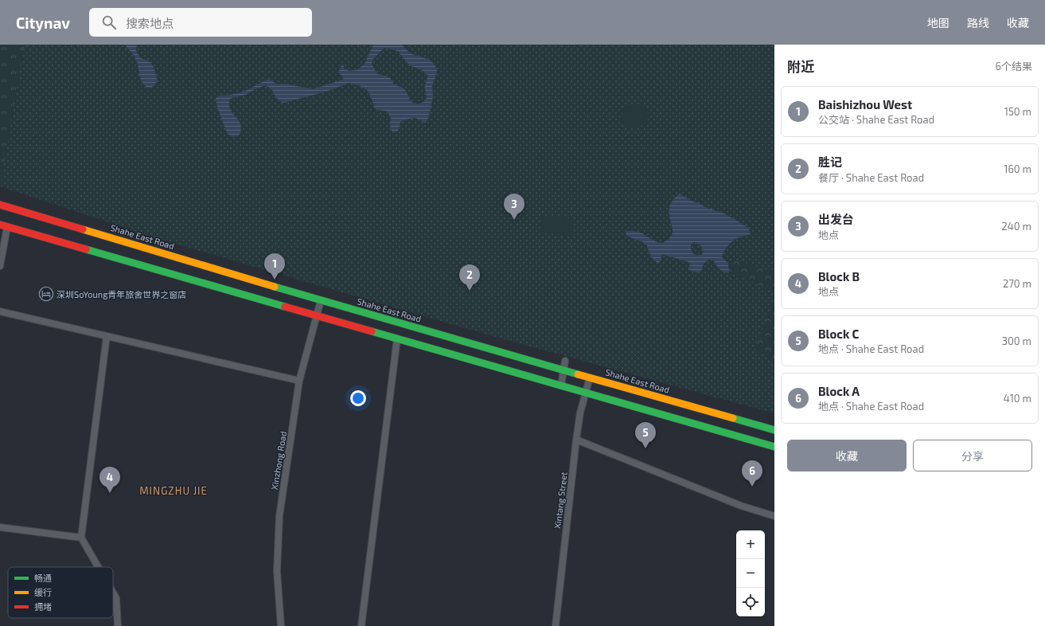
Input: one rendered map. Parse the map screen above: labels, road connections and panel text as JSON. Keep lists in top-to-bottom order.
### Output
{
  "streets": {
    "main road": ["Shahe East Road"],
    "street": ["Xinzhong Road", "Xintang Street"]
  },
  "crossings": [
    ["Shahe East Road", "Xinzhong Road"],
    ["Shahe East Road", "Xintang Street"]
  ],
  "districts": ["MINGZHU JIE"],
  "places": {
    "hotel": ["深圳SoYoung青年旅舍世界之窗店"]
  },
  "legend": ["畅通", "缓行", "拥堵"],
  "page": {
    "header": "Citynav",
    "search": "搜索地点",
    "nav": ["地图", "路线", "收藏"],
    "heading": ["附近", "6个结果"],
    "list": [
      {
        "mark": "1",
        "name": "Baishizhou West",
        "note": "公交站 · Shahe East Road",
        "value": "150 m"
      },
      {
        "mark": "2",
        "name": "胜记",
        "note": "餐厅 · Shahe East Road",
        "value": "160 m"
      },
      {
        "mark": "3",
        "name": "出发台",
        "note": "地点",
        "value": "240 m"
      },
      {
        "mark": "4",
        "name": "Block B",
        "note": "地点",
        "value": "270 m"
      },
      {
        "mark": "5",
        "name": "Block C",
        "note": "地点 · Shahe East Road",
        "value": "300 m"
      },
      {
        "mark": "6",
        "name": "Block A",
        "note": "地点 · Shahe East Road",
        "value": "410 m"
      }
    ],
    "pins": [
      "3",
      "1",
      "2",
      "5",
      "6",
      "4"
    ],
    "buttons": ["收藏", "分享"],
    "map_buttons": ["+", "−"]
  }
}
